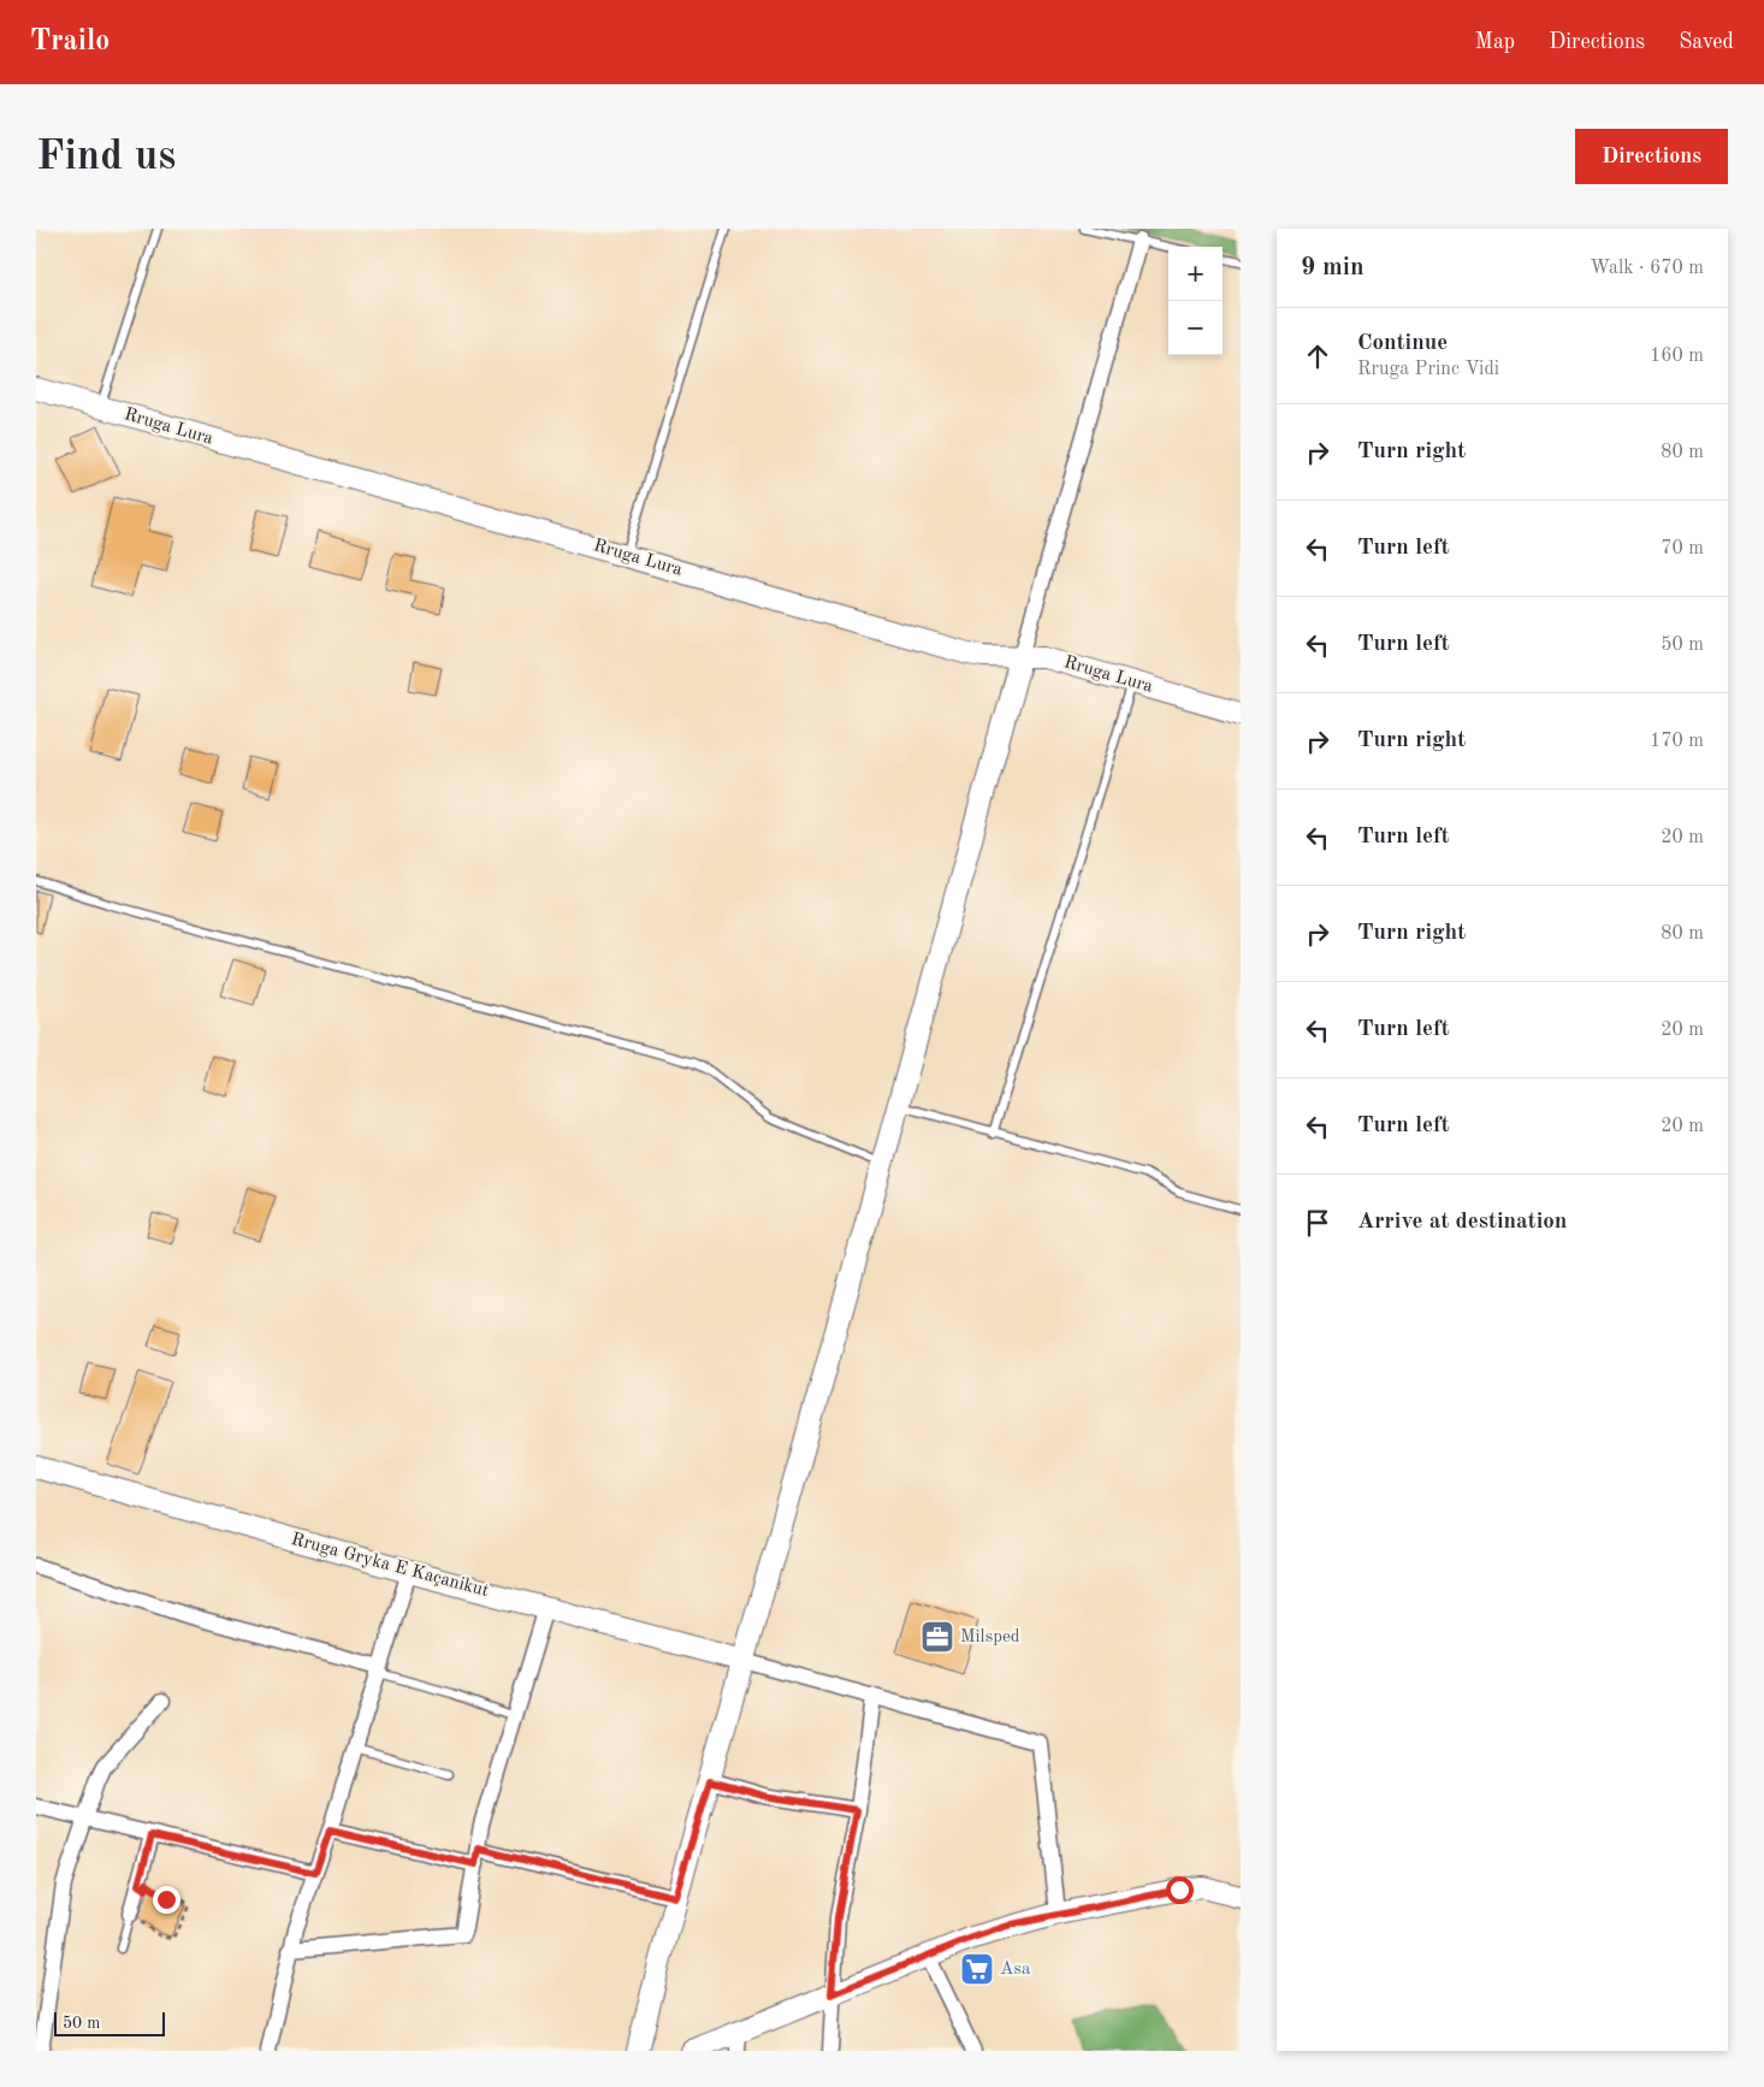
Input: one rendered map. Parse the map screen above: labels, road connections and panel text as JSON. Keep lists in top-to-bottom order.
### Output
{
  "streets": {
    "street": ["Rruga Lura", "Rruga Gryka E Kaçanikut"]
  },
  "places": {
    "office": ["Milsped"],
    "supermarket": ["Asa"]
  },
  "scale_bar": "50 m",
  "page": {
    "header": "Trailo",
    "nav": ["Map", "Directions", "Saved"],
    "buttons": "Directions",
    "title": "Find us",
    "heading": ["9 min", "Walk · 670 m"],
    "map_buttons": ["+", "−"],
    "list": [
      ["Continue", "Rruga Princ Vidi", "160 m"],
      ["Turn right", "80 m"],
      ["Turn left", "70 m"],
      ["Turn left", "50 m"],
      ["Turn right", "170 m"],
      ["Turn left", "20 m"],
      ["Turn right", "80 m"],
      ["Turn left", "20 m"],
      ["Turn left", "20 m"],
      "Arrive at destination"
    ],
    "scale": "50 m"
  }
}
